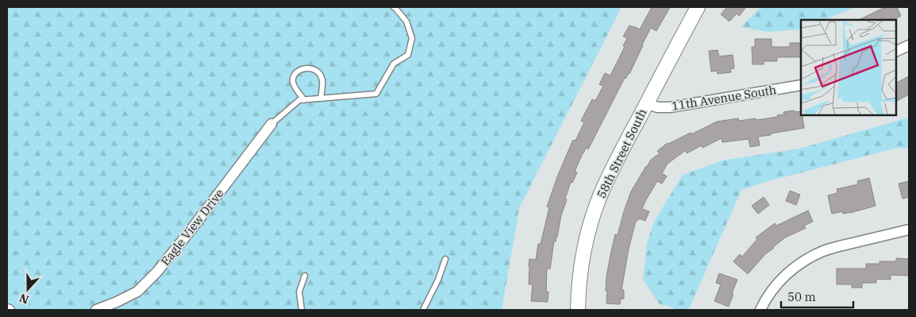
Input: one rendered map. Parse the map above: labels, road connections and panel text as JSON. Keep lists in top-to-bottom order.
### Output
{
  "streets": {
    "street": ["11th Avenue South", "58th Street South", "Eagle View Drive"]
  },
  "crossings": [
    ["11th Avenue South", "58th Street South"]
  ],
  "scale_bar": "50 m",
  "north": "bottom"
}
